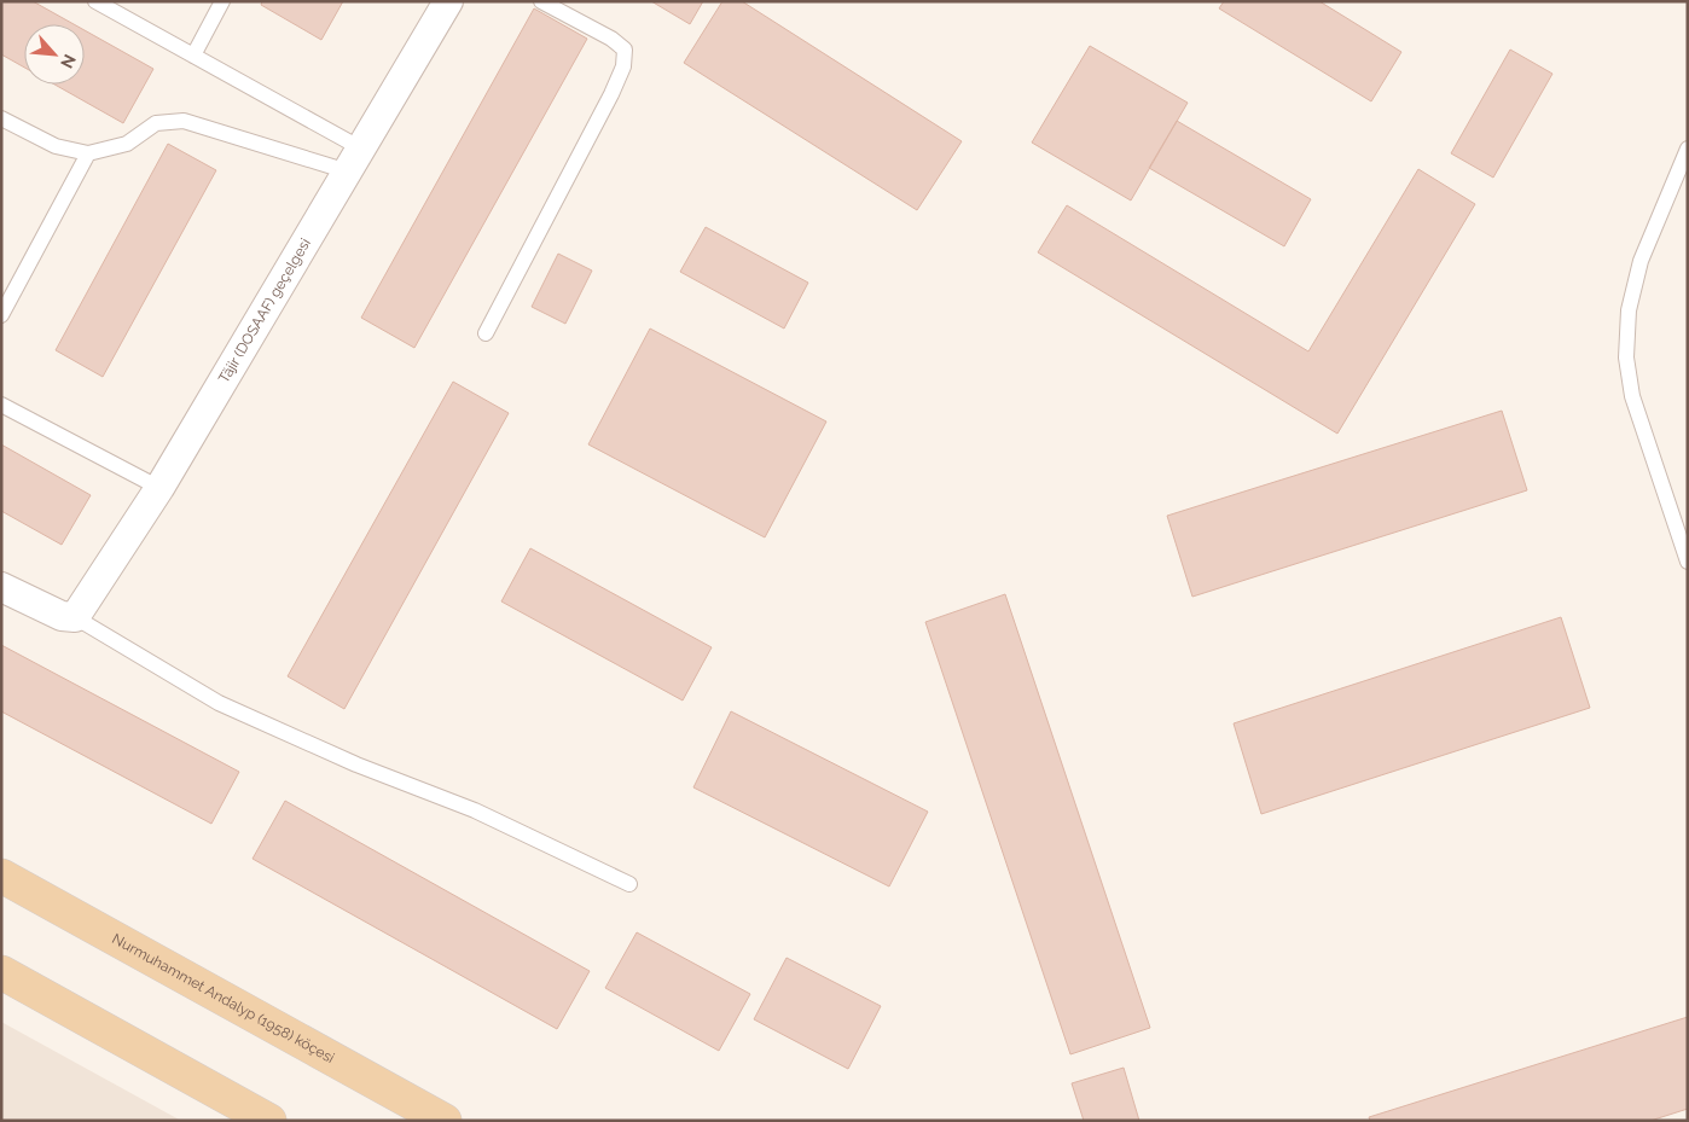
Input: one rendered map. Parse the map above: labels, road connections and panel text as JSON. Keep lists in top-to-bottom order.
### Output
{
  "streets": {
    "main road": ["Nurmuhammet Andalyp (1958) köçesi"],
    "street": ["Täjir (DOSAAF) geçelgesi"]
  },
  "north": "bottom right"
}
